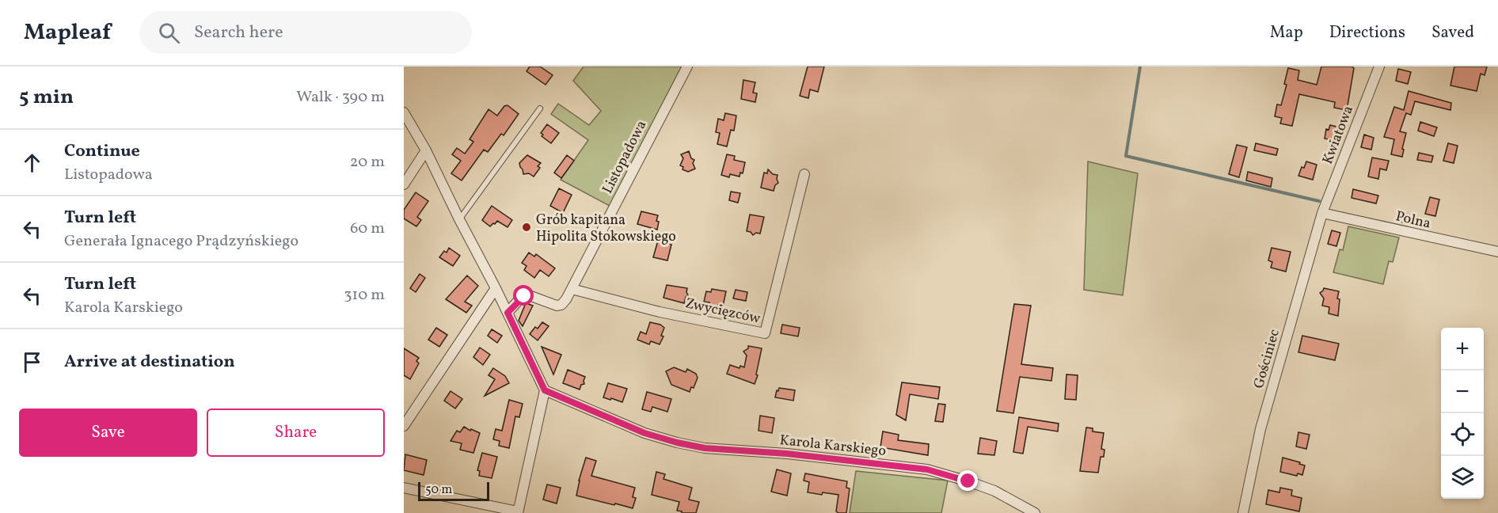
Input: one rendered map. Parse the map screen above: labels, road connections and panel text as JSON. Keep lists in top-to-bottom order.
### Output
{
  "streets": {
    "street": [
      "Kwiatowa",
      "Listopadowa",
      "Polna",
      "Zwycięzców",
      "Gościniec",
      "Karola Karskiego"
    ]
  },
  "crossings": [
    ["Kwiatowa", "Polna"],
    ["Kwiatowa", "Gościniec"],
    ["Listopadowa", "Zwycięzców"],
    ["Polna", "Gościniec"]
  ],
  "places": ["Grób kapitana Hipolita Stokowskiego"],
  "scale_bar": "50 m",
  "page": {
    "header": "Mapleaf",
    "search": "Search here",
    "nav": ["Map", "Directions", "Saved"],
    "heading": ["5 min", "Walk · 390 m"],
    "list": [
      ["Continue", "Listopadowa", "20 m"],
      ["Turn left", "Generała Ignacego Prądzyńskiego", "60 m"],
      ["Turn left", "Karola Karskiego", "310 m"],
      "Arrive at destination"
    ],
    "map_buttons": ["+", "−"],
    "buttons": ["Save", "Share"],
    "scale": "50 m"
  }
}
